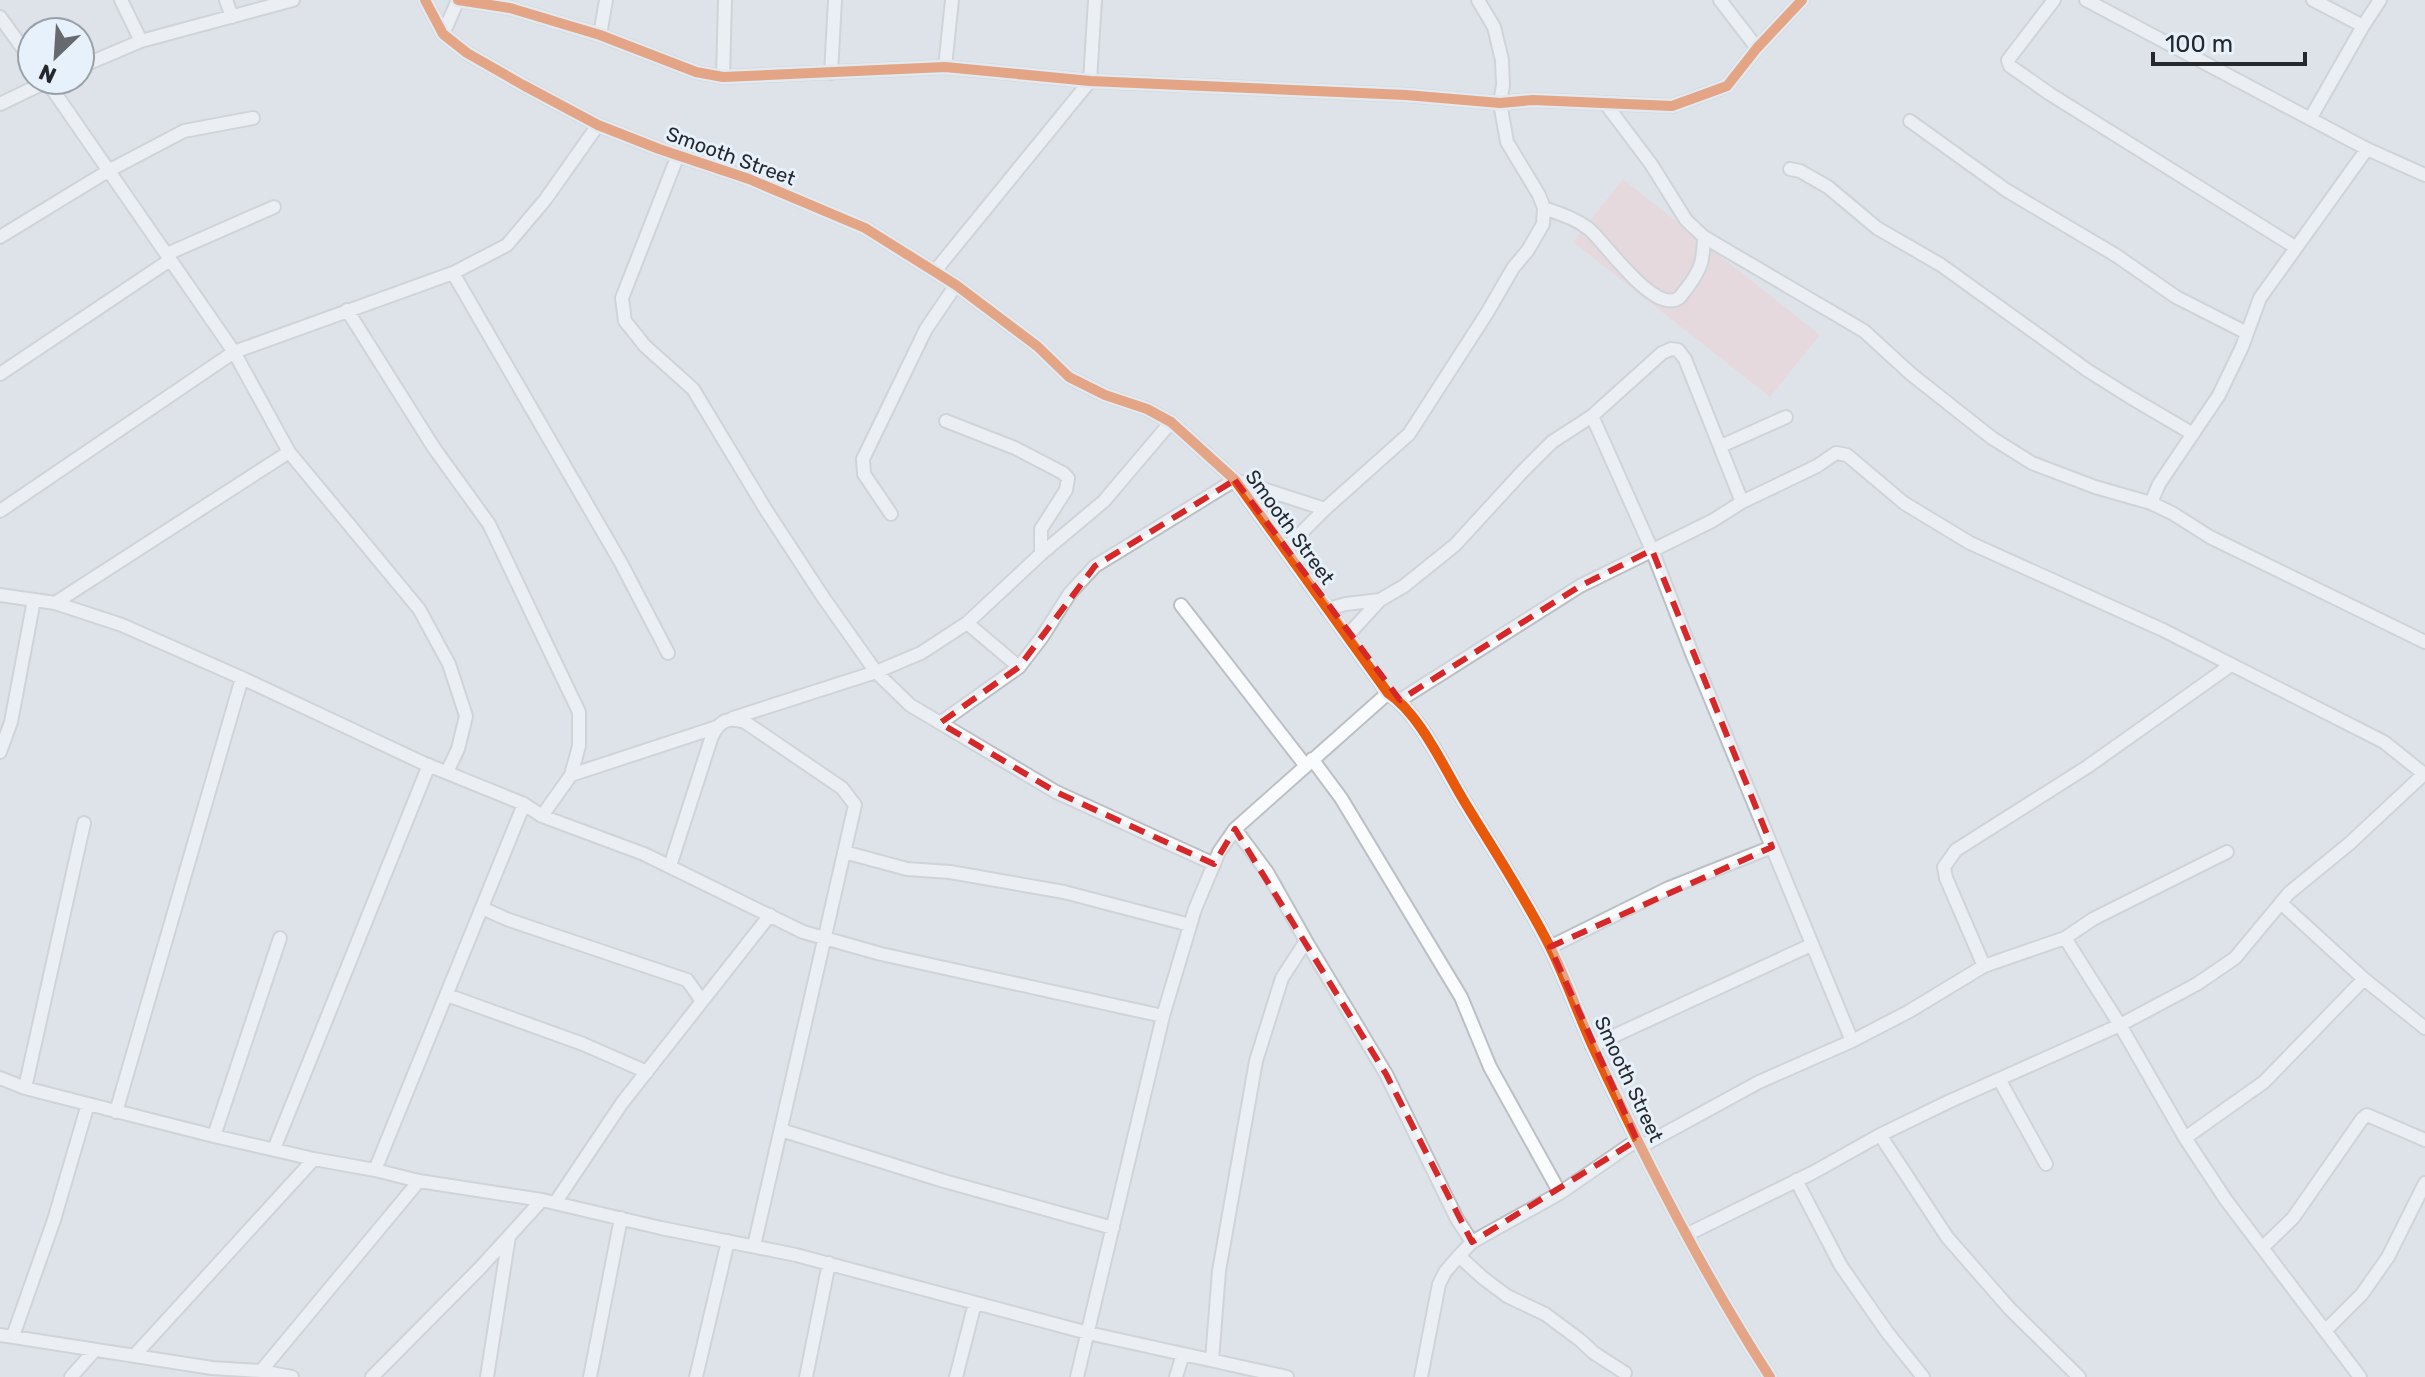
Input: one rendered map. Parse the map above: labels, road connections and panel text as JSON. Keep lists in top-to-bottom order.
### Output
{
  "streets": {
    "street": ["Smooth Street"]
  },
  "scale_bar": "100 m",
  "north": "bottom left"
}
